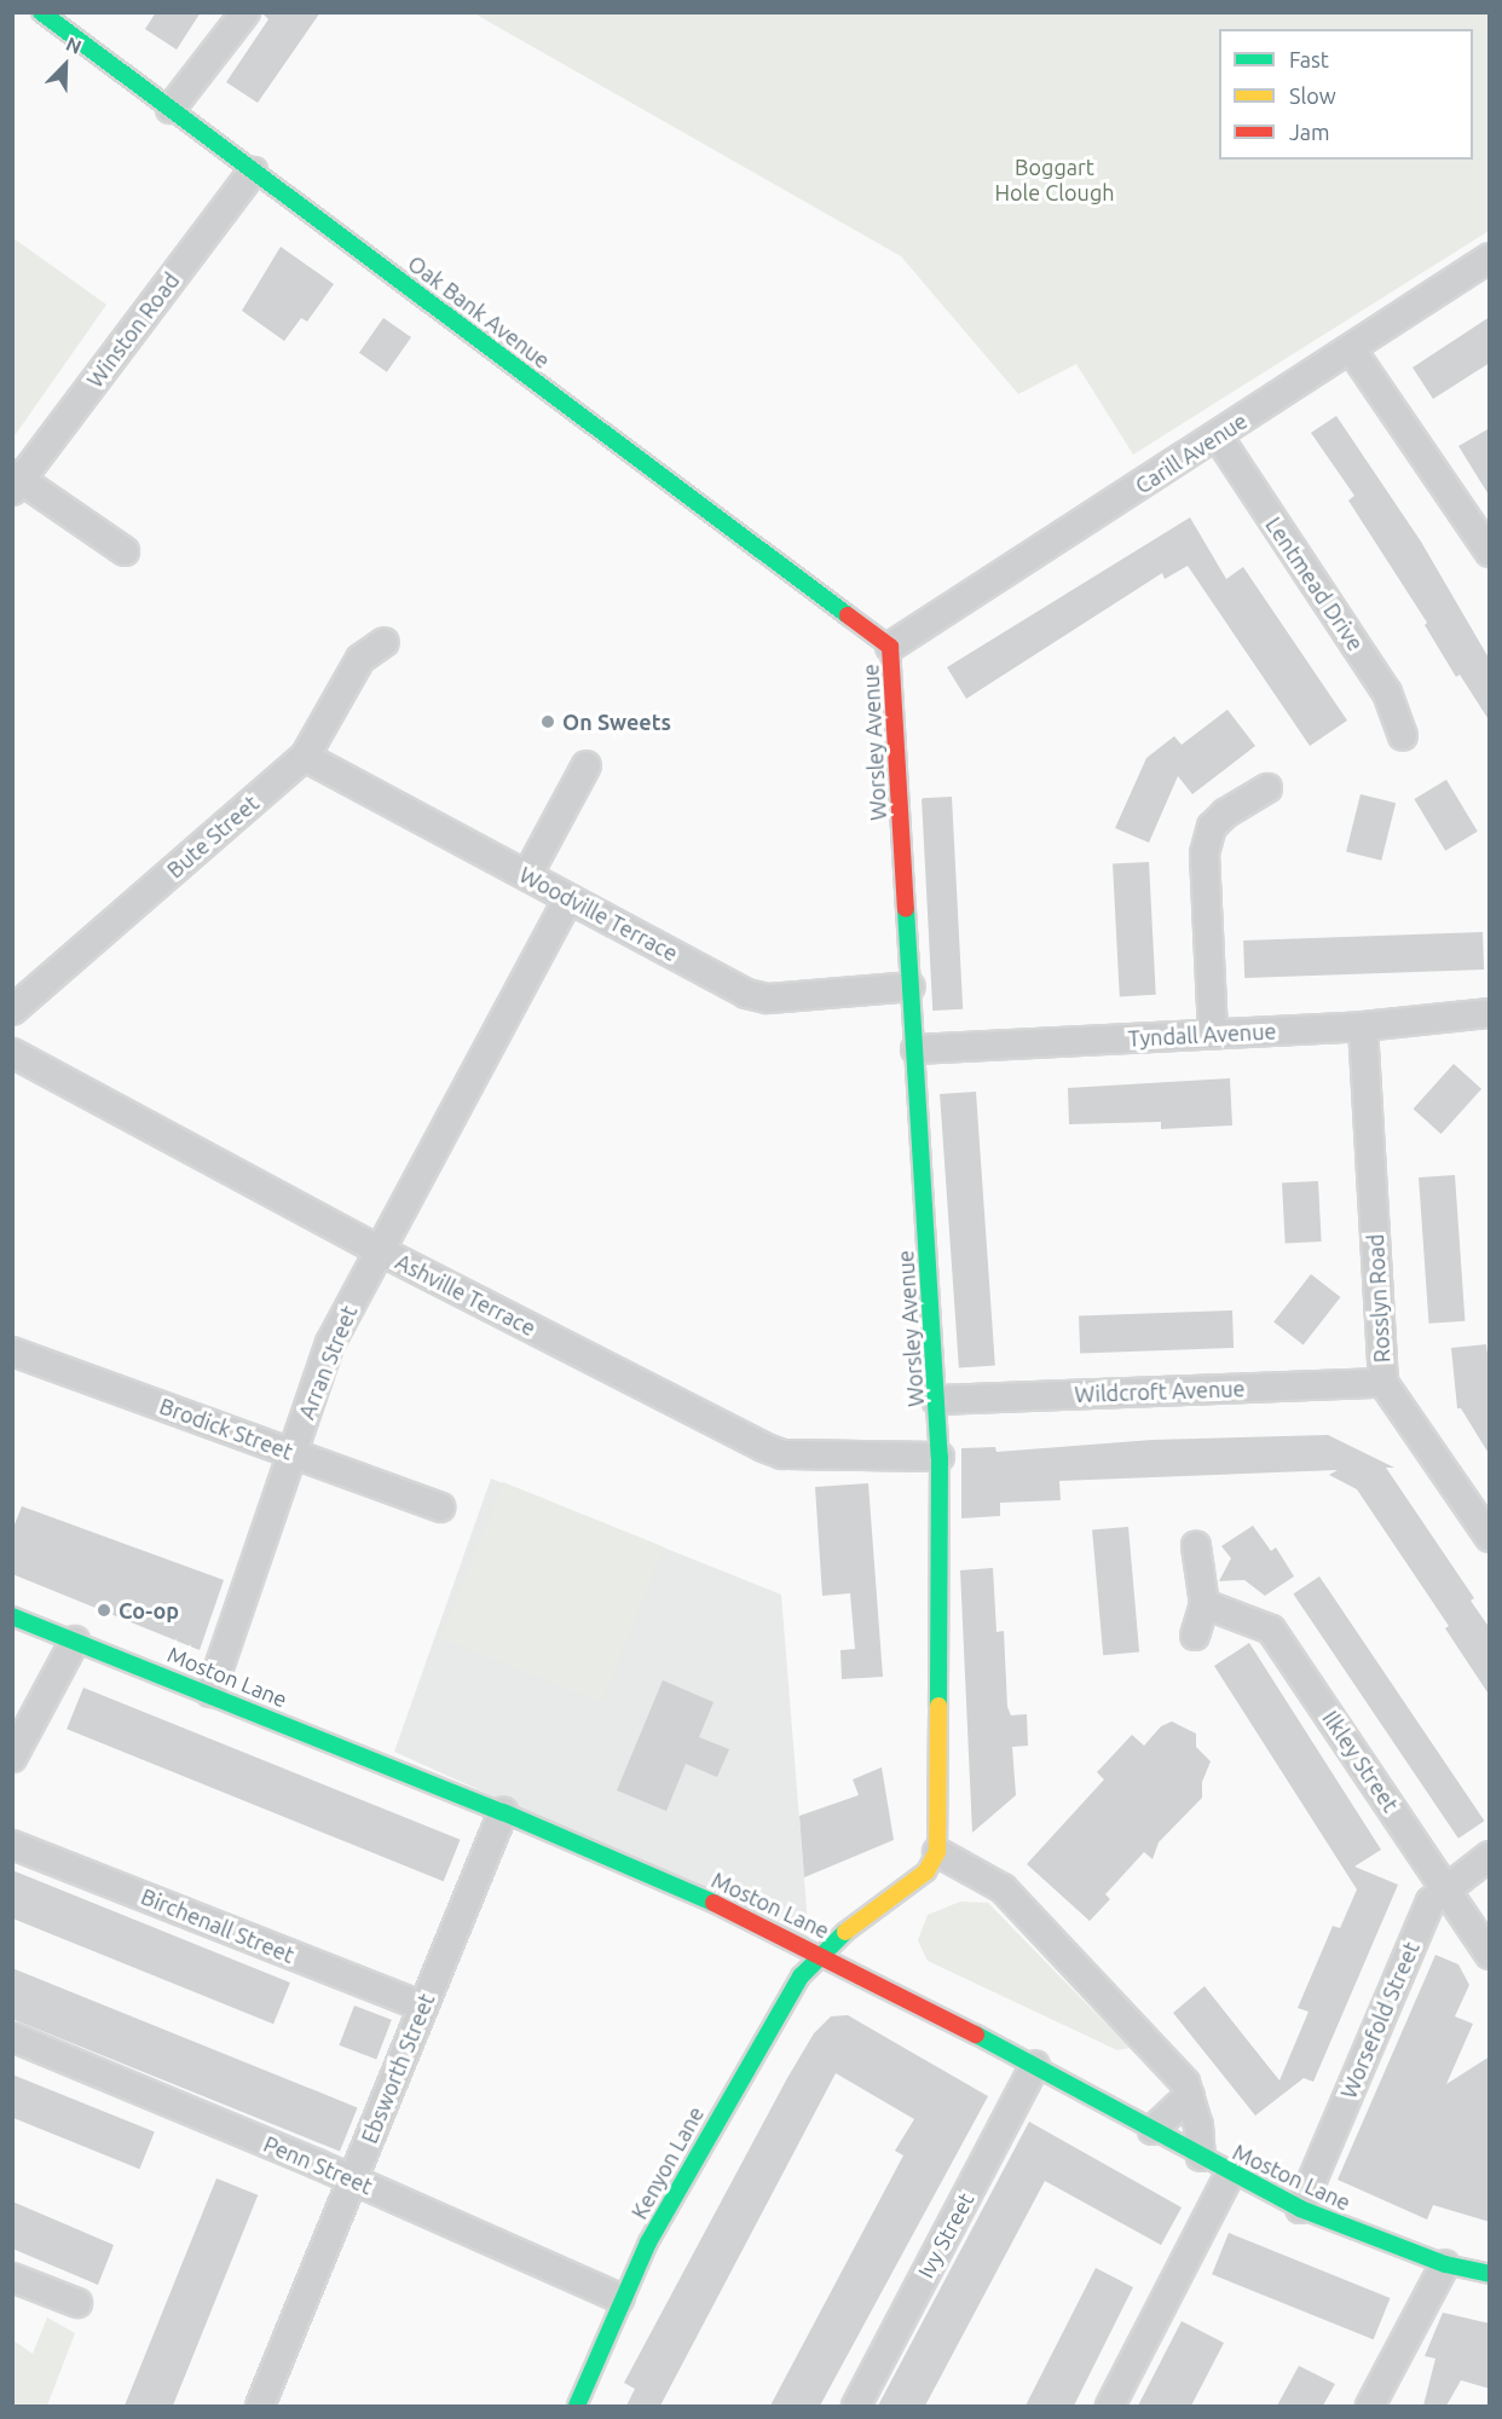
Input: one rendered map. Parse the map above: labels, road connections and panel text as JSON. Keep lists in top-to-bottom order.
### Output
{
  "streets": {
    "street": [
      "Oak Bank Avenue",
      "Winston Road",
      "Carill Avenue",
      "Lentmead Drive",
      "Worsley Avenue",
      "Bute Street",
      "Woodville Terrace",
      "Tyndall Avenue",
      "Ashville Terrace",
      "Rosslyn Road",
      "Arran Street",
      "Wildcroft Avenue",
      "Brodick Street",
      "Moston Lane",
      "Ilkley Street",
      "Birchenall Street",
      "Worsefold Street",
      "Ebsworth Street",
      "Kenyon Lane",
      "Penn Street",
      "Ivy Street"
    ]
  },
  "crossings": [
    ["Oak Bank Avenue", "Winston Road"],
    ["Oak Bank Avenue", "Carill Avenue"],
    ["Oak Bank Avenue", "Worsley Avenue"],
    ["Carill Avenue", "Lentmead Drive"],
    ["Carill Avenue", "Worsley Avenue"],
    ["Worsley Avenue", "Woodville Terrace"],
    ["Worsley Avenue", "Tyndall Avenue"],
    ["Worsley Avenue", "Ashville Terrace"],
    ["Worsley Avenue", "Wildcroft Avenue"],
    ["Bute Street", "Woodville Terrace"],
    ["Woodville Terrace", "Arran Street"],
    ["Tyndall Avenue", "Rosslyn Road"],
    ["Ashville Terrace", "Arran Street"],
    ["Rosslyn Road", "Wildcroft Avenue"],
    ["Arran Street", "Brodick Street"],
    ["Arran Street", "Moston Lane"],
    ["Moston Lane", "Worsefold Street"],
    ["Moston Lane", "Ebsworth Street"],
    ["Moston Lane", "Kenyon Lane"],
    ["Moston Lane", "Ivy Street"],
    ["Ilkley Street", "Worsefold Street"],
    ["Birchenall Street", "Ebsworth Street"],
    ["Ebsworth Street", "Penn Street"],
    ["Kenyon Lane", "Penn Street"]
  ],
  "parks": ["Boggart Hole Clough"],
  "places": ["On Sweets", "Co-op"],
  "legend": ["Fast", "Slow", "Jam"],
  "north": "top right"
}
